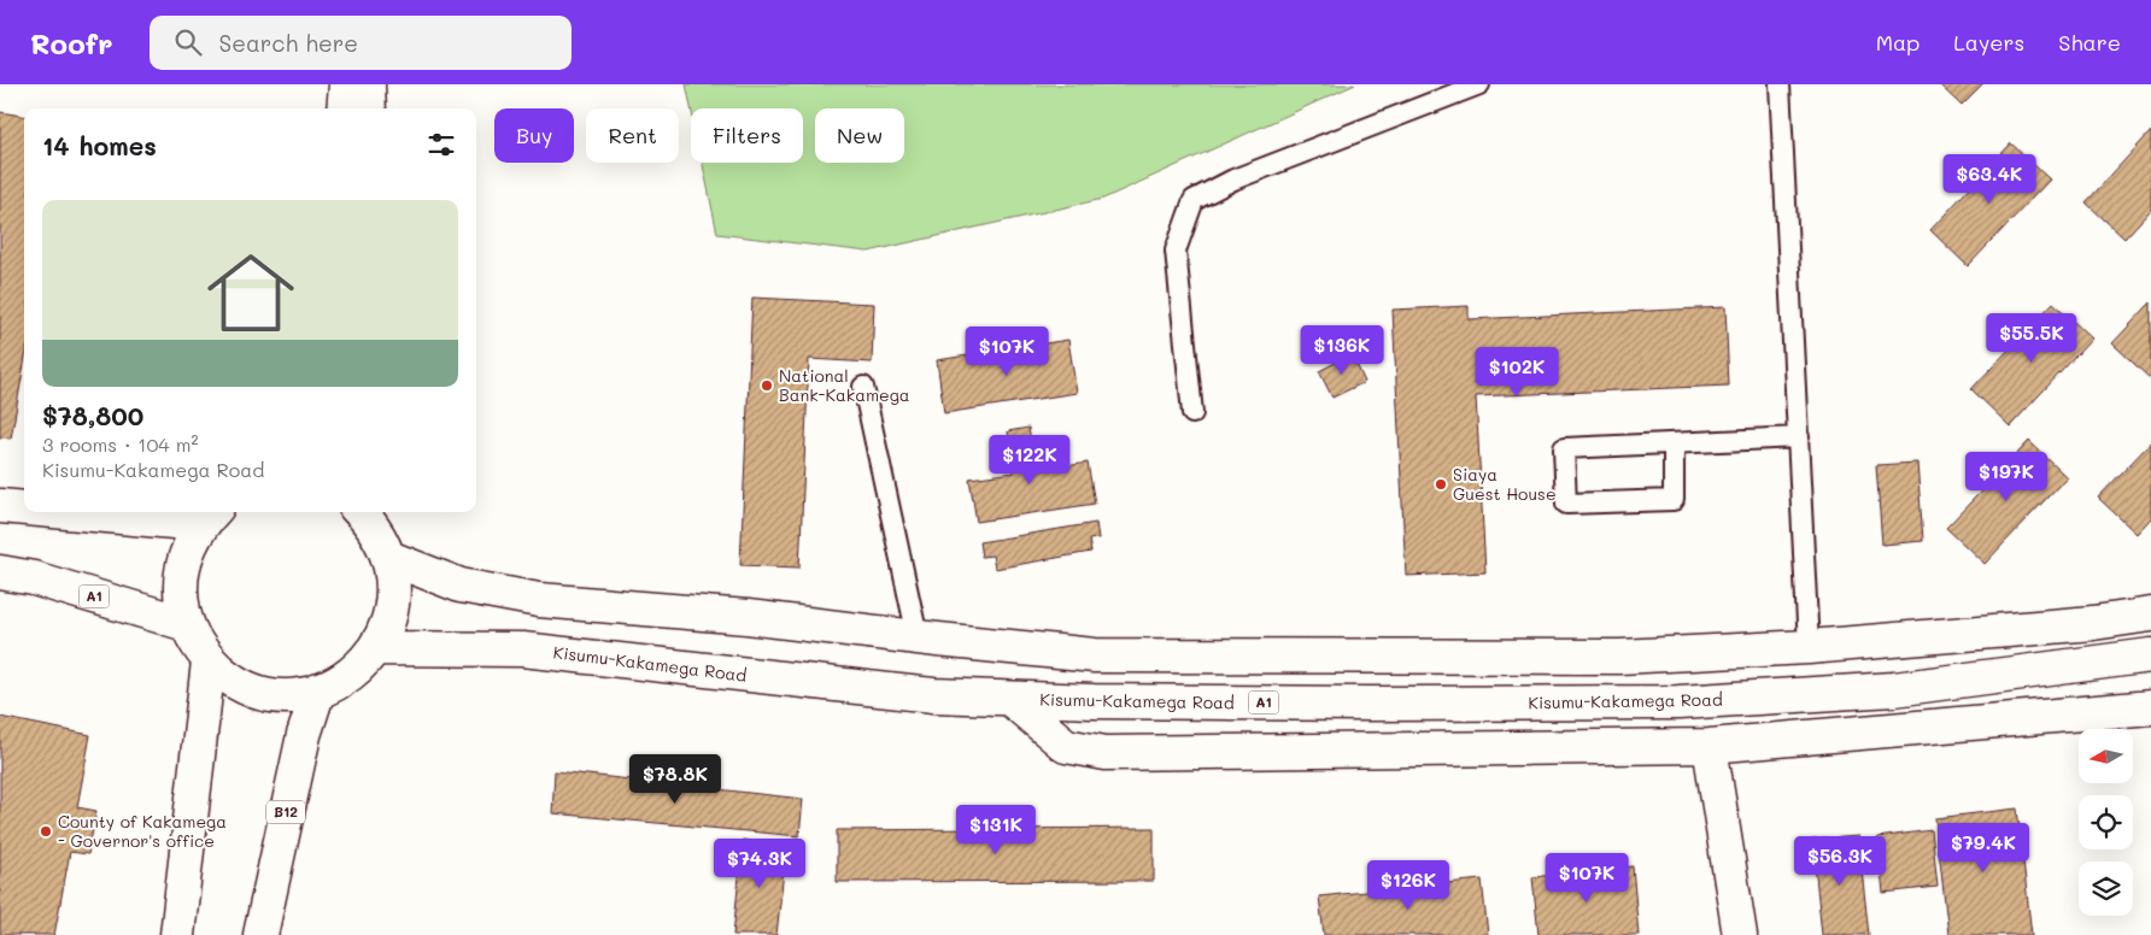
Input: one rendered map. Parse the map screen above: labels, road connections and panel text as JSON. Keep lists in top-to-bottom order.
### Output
{
  "streets": {
    "main road": ["A1", "Kisumu-Kakamega Road", "B12"]
  },
  "places": ["National Bank-Kakamega", "Siaya Guest House", "County of Kakamega - Governor's office"],
  "north": "left",
  "page": {
    "header": "Roofr",
    "search": "Search here",
    "nav": ["Map", "Layers", "Share"],
    "chip": [
      "Buy",
      "Rent",
      "Filters",
      "New"
    ],
    "heading": "14 homes",
    "price": [
      "$63.4K",
      "$55.5K",
      "$136K",
      "$107K",
      "$102K",
      "$122K",
      "$197K",
      "$78.8K",
      "$131K",
      "$79.4K",
      "$56.3K",
      "$74.3K",
      "$107K",
      "$126K"
    ],
    "list": [
      {
        "name": "$78,800",
        "note": "3 rooms · 104 m² · Kisumu-Kakamega Road"
      }
    ]
  }
}
